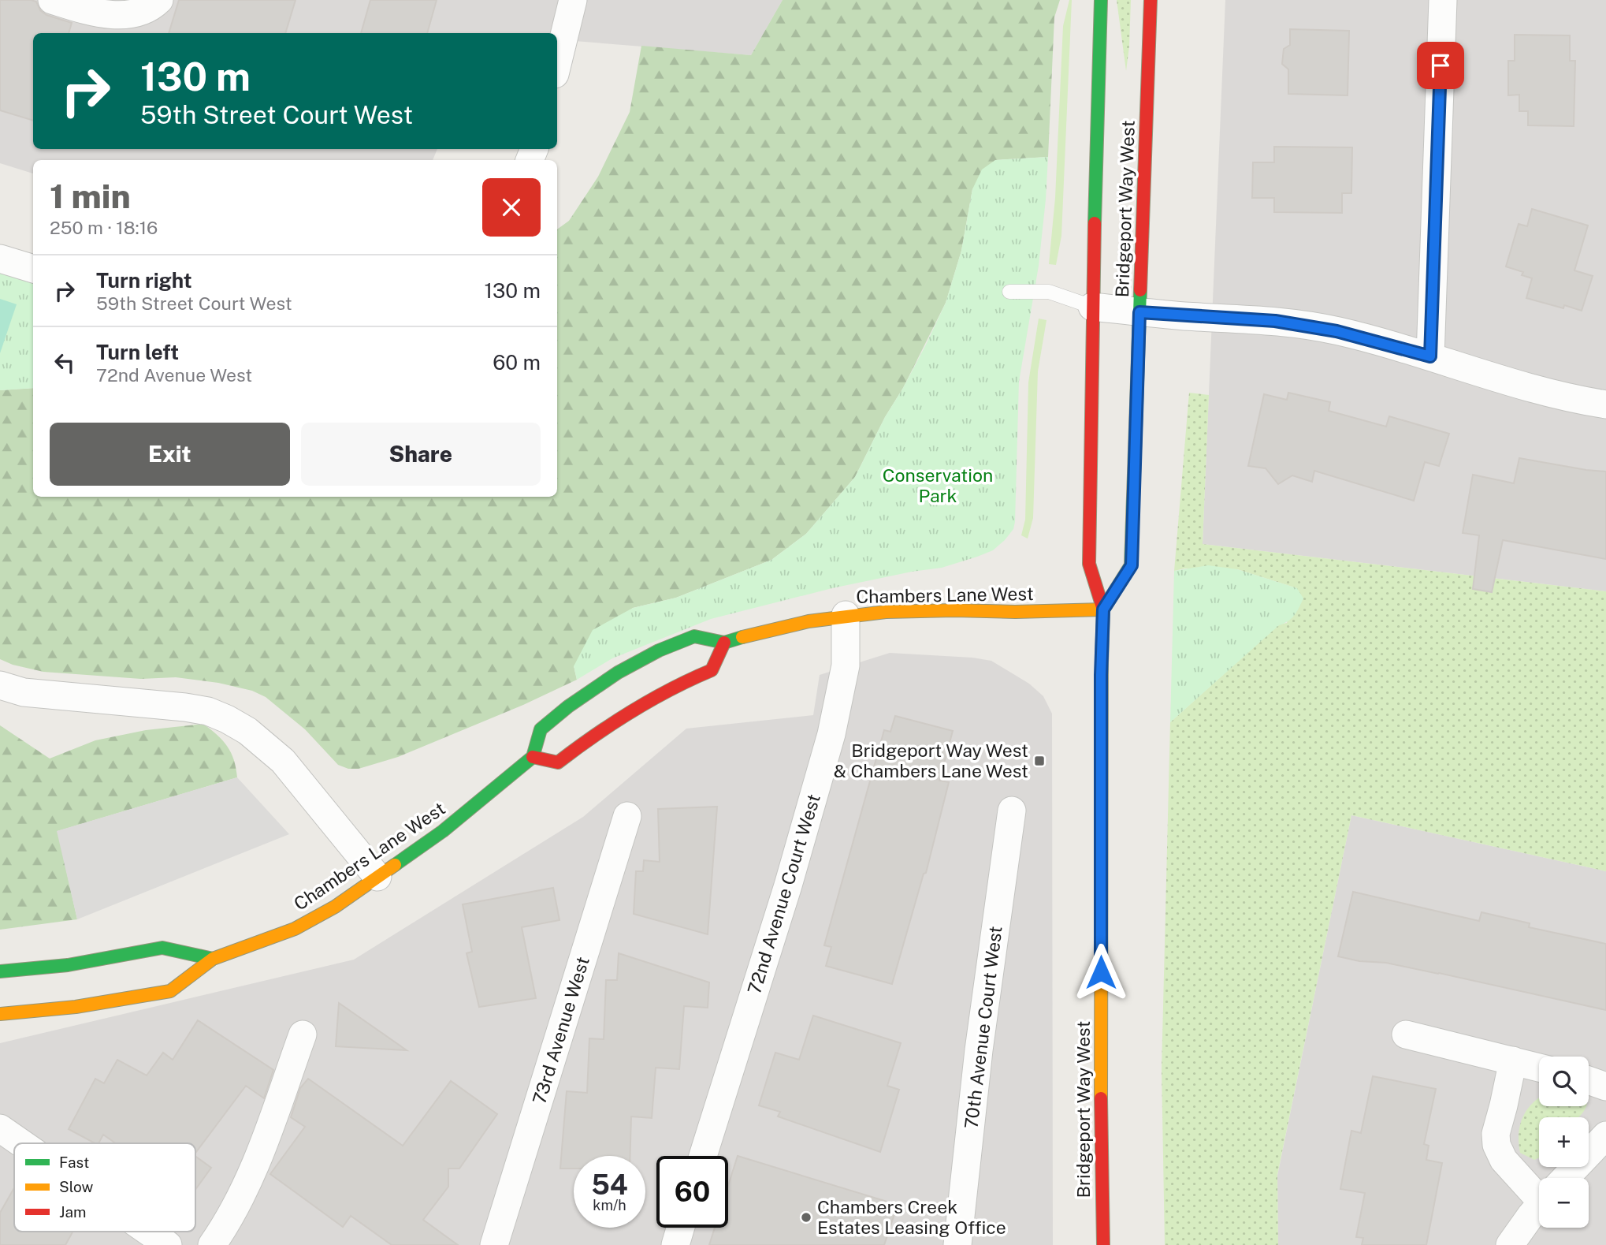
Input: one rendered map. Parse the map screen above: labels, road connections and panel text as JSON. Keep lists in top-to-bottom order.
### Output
{
  "streets": {
    "main road": ["Bridgeport Way West", "Chambers Lane West"],
    "street": ["72nd Avenue Court West", "70th Avenue Court West", "73rd Avenue West"]
  },
  "crossings": [
    ["Bridgeport Way West", "Chambers Lane West"],
    ["Chambers Lane West", "72nd Avenue Court West"]
  ],
  "parks": ["Conservation Park"],
  "places": {
    "transit": ["Bridgeport Way West & Chambers Lane West"],
    "other": ["Chambers Creek Estates Leasing Office"]
  },
  "legend": ["Fast", "Slow", "Jam"],
  "page": {
    "turn": ["130 m", "59th Street Court West"],
    "heading": ["1 min", "250 m · 18:16"],
    "list": [
      {
        "name": "Turn right",
        "note": "59th Street Court West",
        "value": "130 m"
      },
      {
        "name": "Turn left",
        "note": "72nd Avenue West",
        "value": "60 m"
      }
    ],
    "buttons": ["Exit", "Share"],
    "map_buttons": ["+", "−"],
    "speed": "54 km/h",
    "limit": "60"
  }
}
